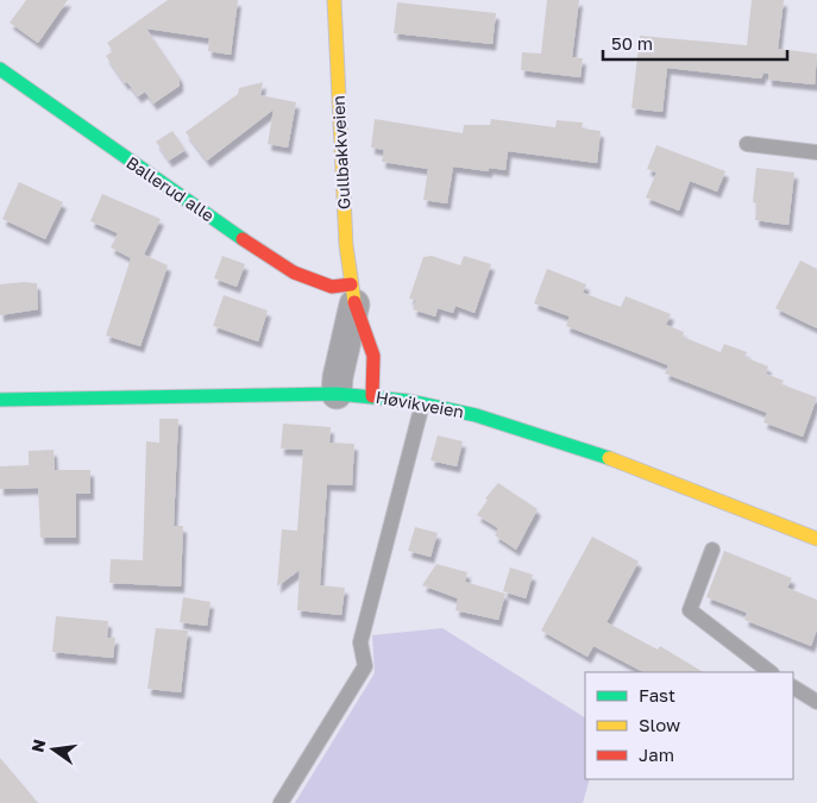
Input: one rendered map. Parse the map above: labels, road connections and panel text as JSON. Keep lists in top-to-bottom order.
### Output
{
  "streets": {
    "main road": ["Gullbakkveien", "Ballerud alle", "Høvikveien"]
  },
  "crossings": [
    ["Gullbakkveien", "Ballerud alle"],
    ["Gullbakkveien", "Høvikveien"]
  ],
  "legend": ["Fast", "Slow", "Jam"],
  "scale_bar": "50 m",
  "north": "left"
}
